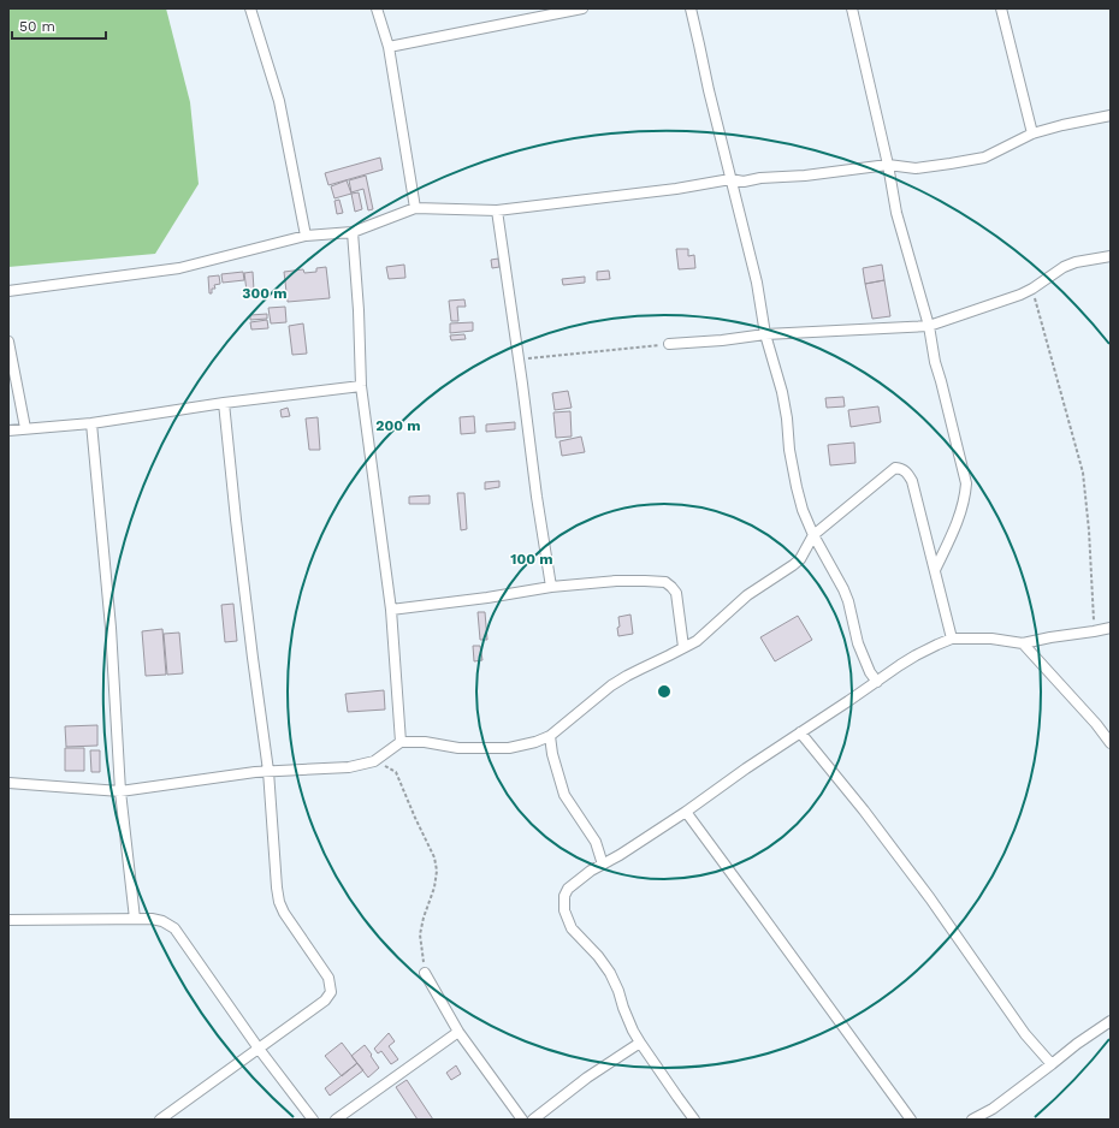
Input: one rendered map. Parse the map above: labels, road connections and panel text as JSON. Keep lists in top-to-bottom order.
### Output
{
  "scale_bar": "50 m",
  "rings": ["300 m", "200 m", "100 m"]
}
